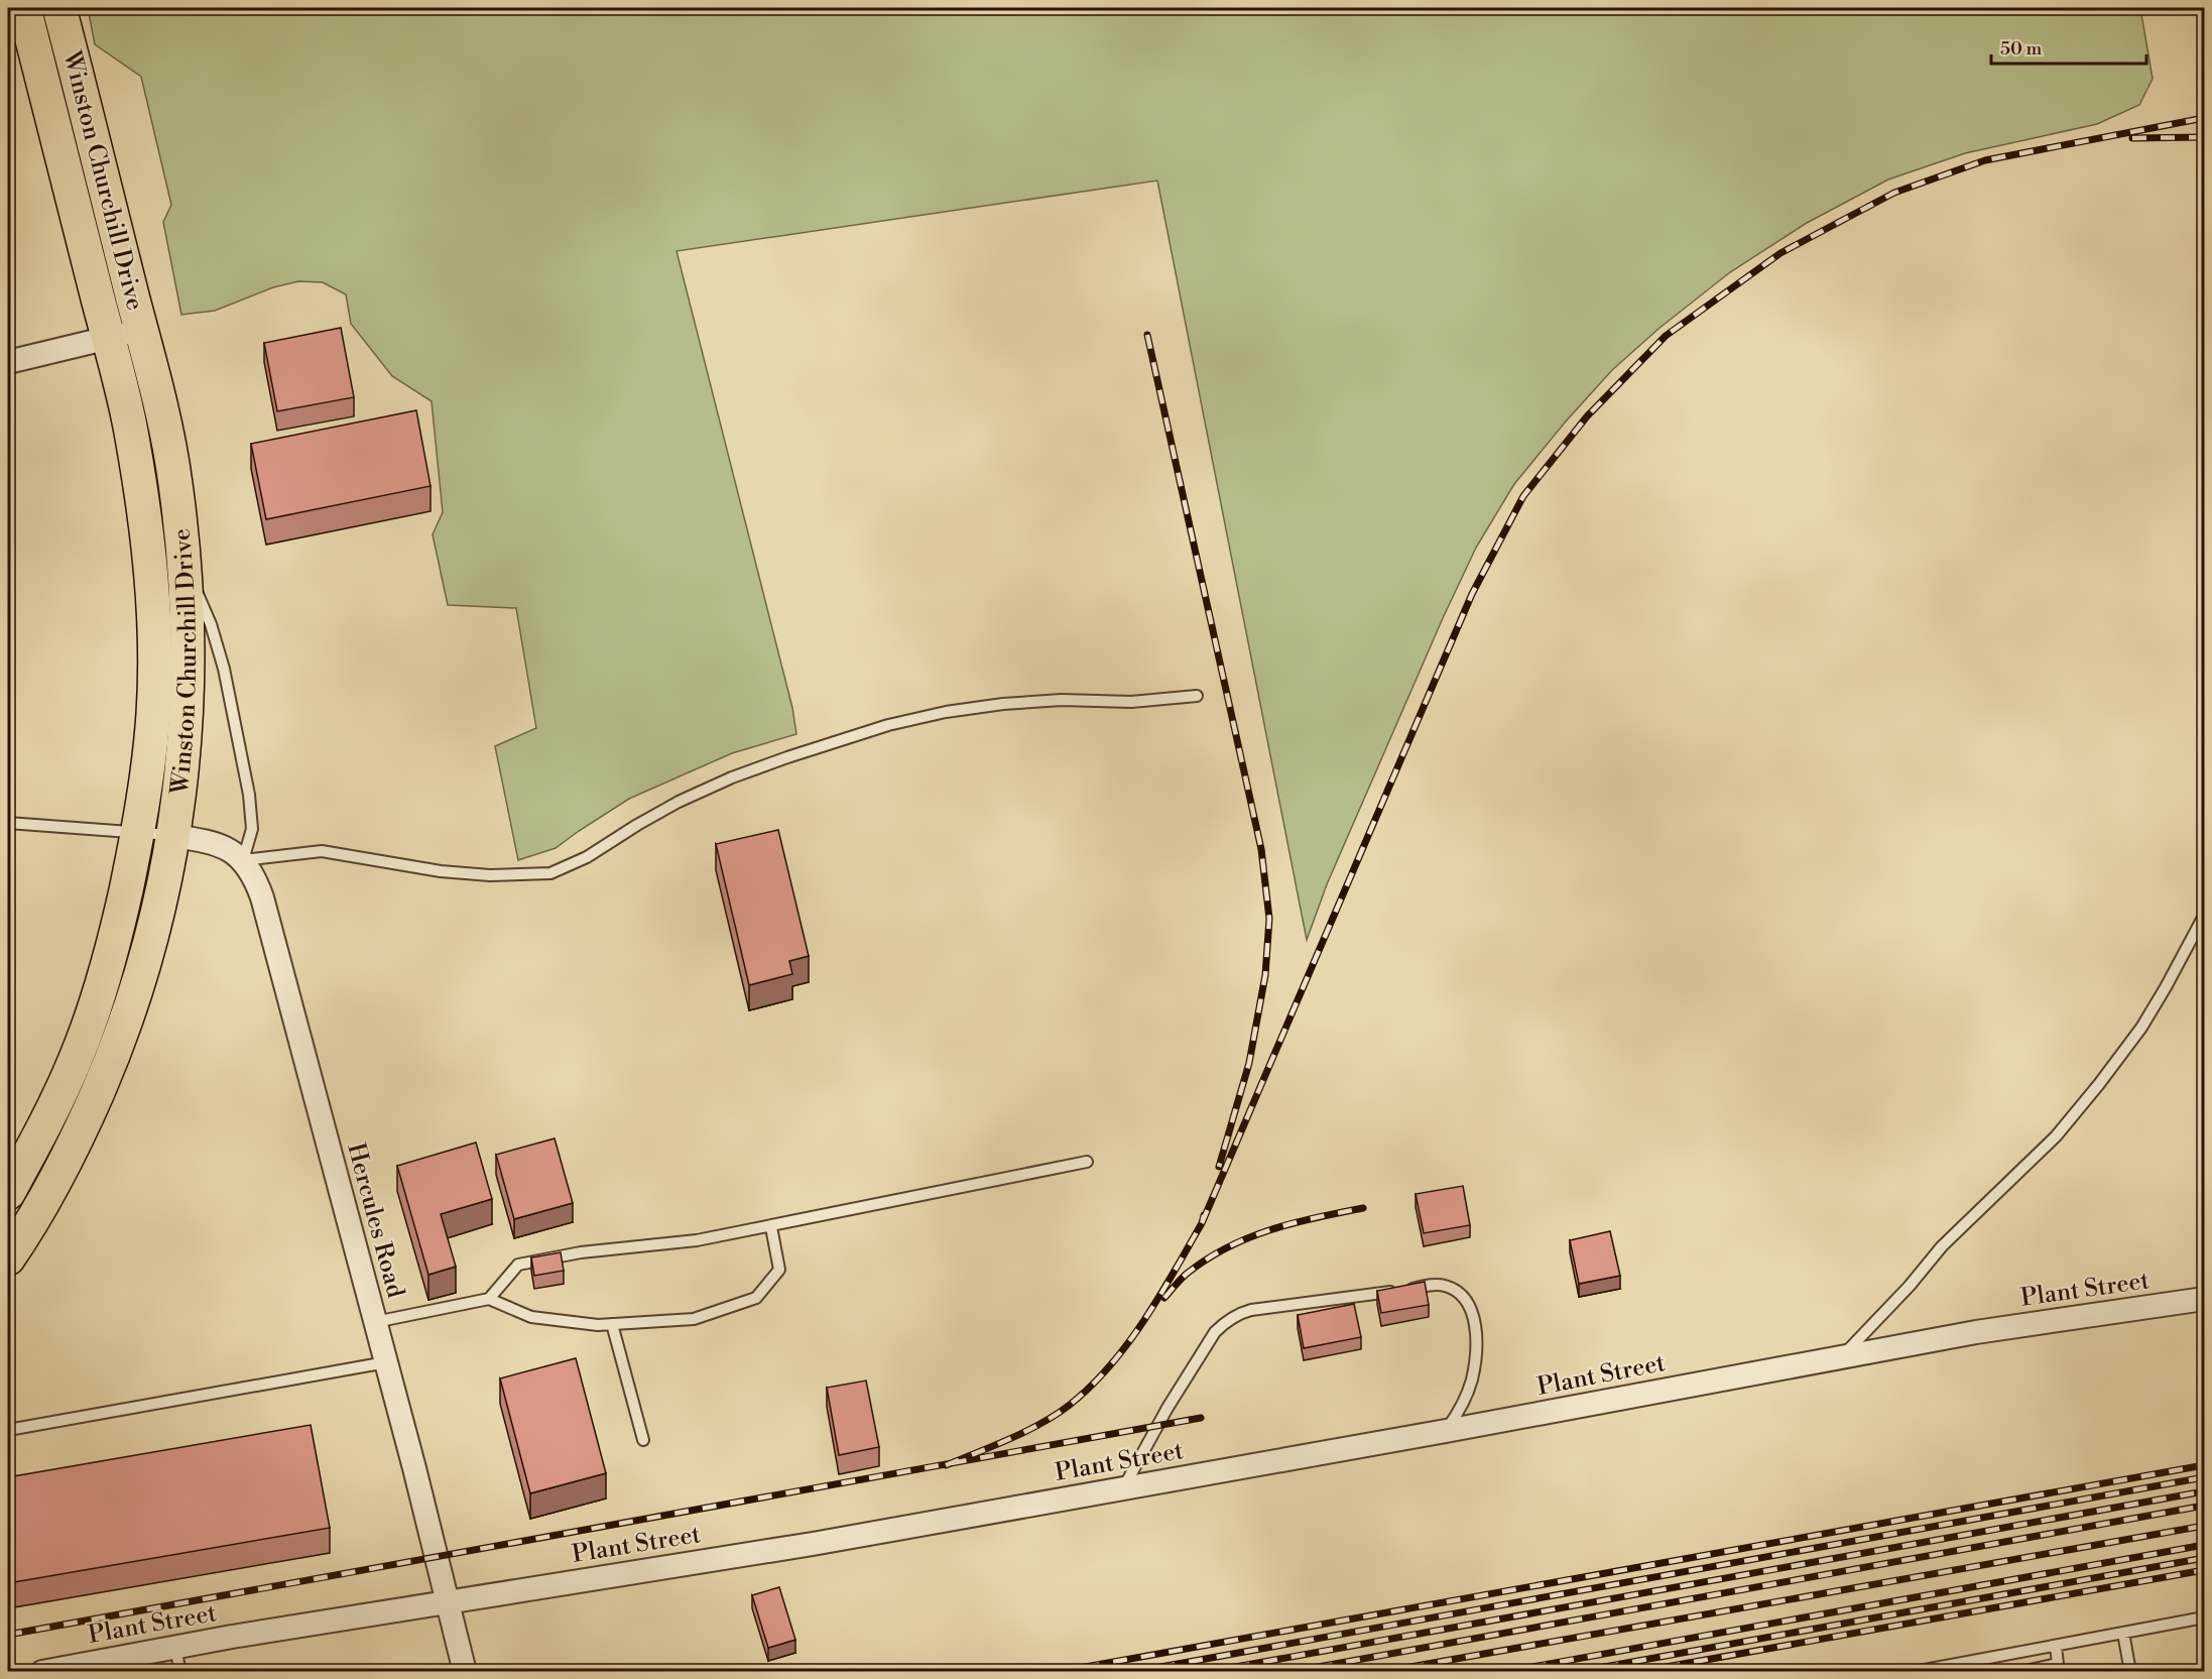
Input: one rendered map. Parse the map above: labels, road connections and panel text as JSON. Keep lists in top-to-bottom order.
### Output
{
  "streets": {
    "highway": ["Winston Churchill Drive"],
    "street": ["Hercules Road", "Plant Street"]
  },
  "crossings": [
    ["Winston Churchill Drive", "Hercules Road"],
    ["Hercules Road", "Plant Street"]
  ],
  "scale_bar": "50 m"
}
